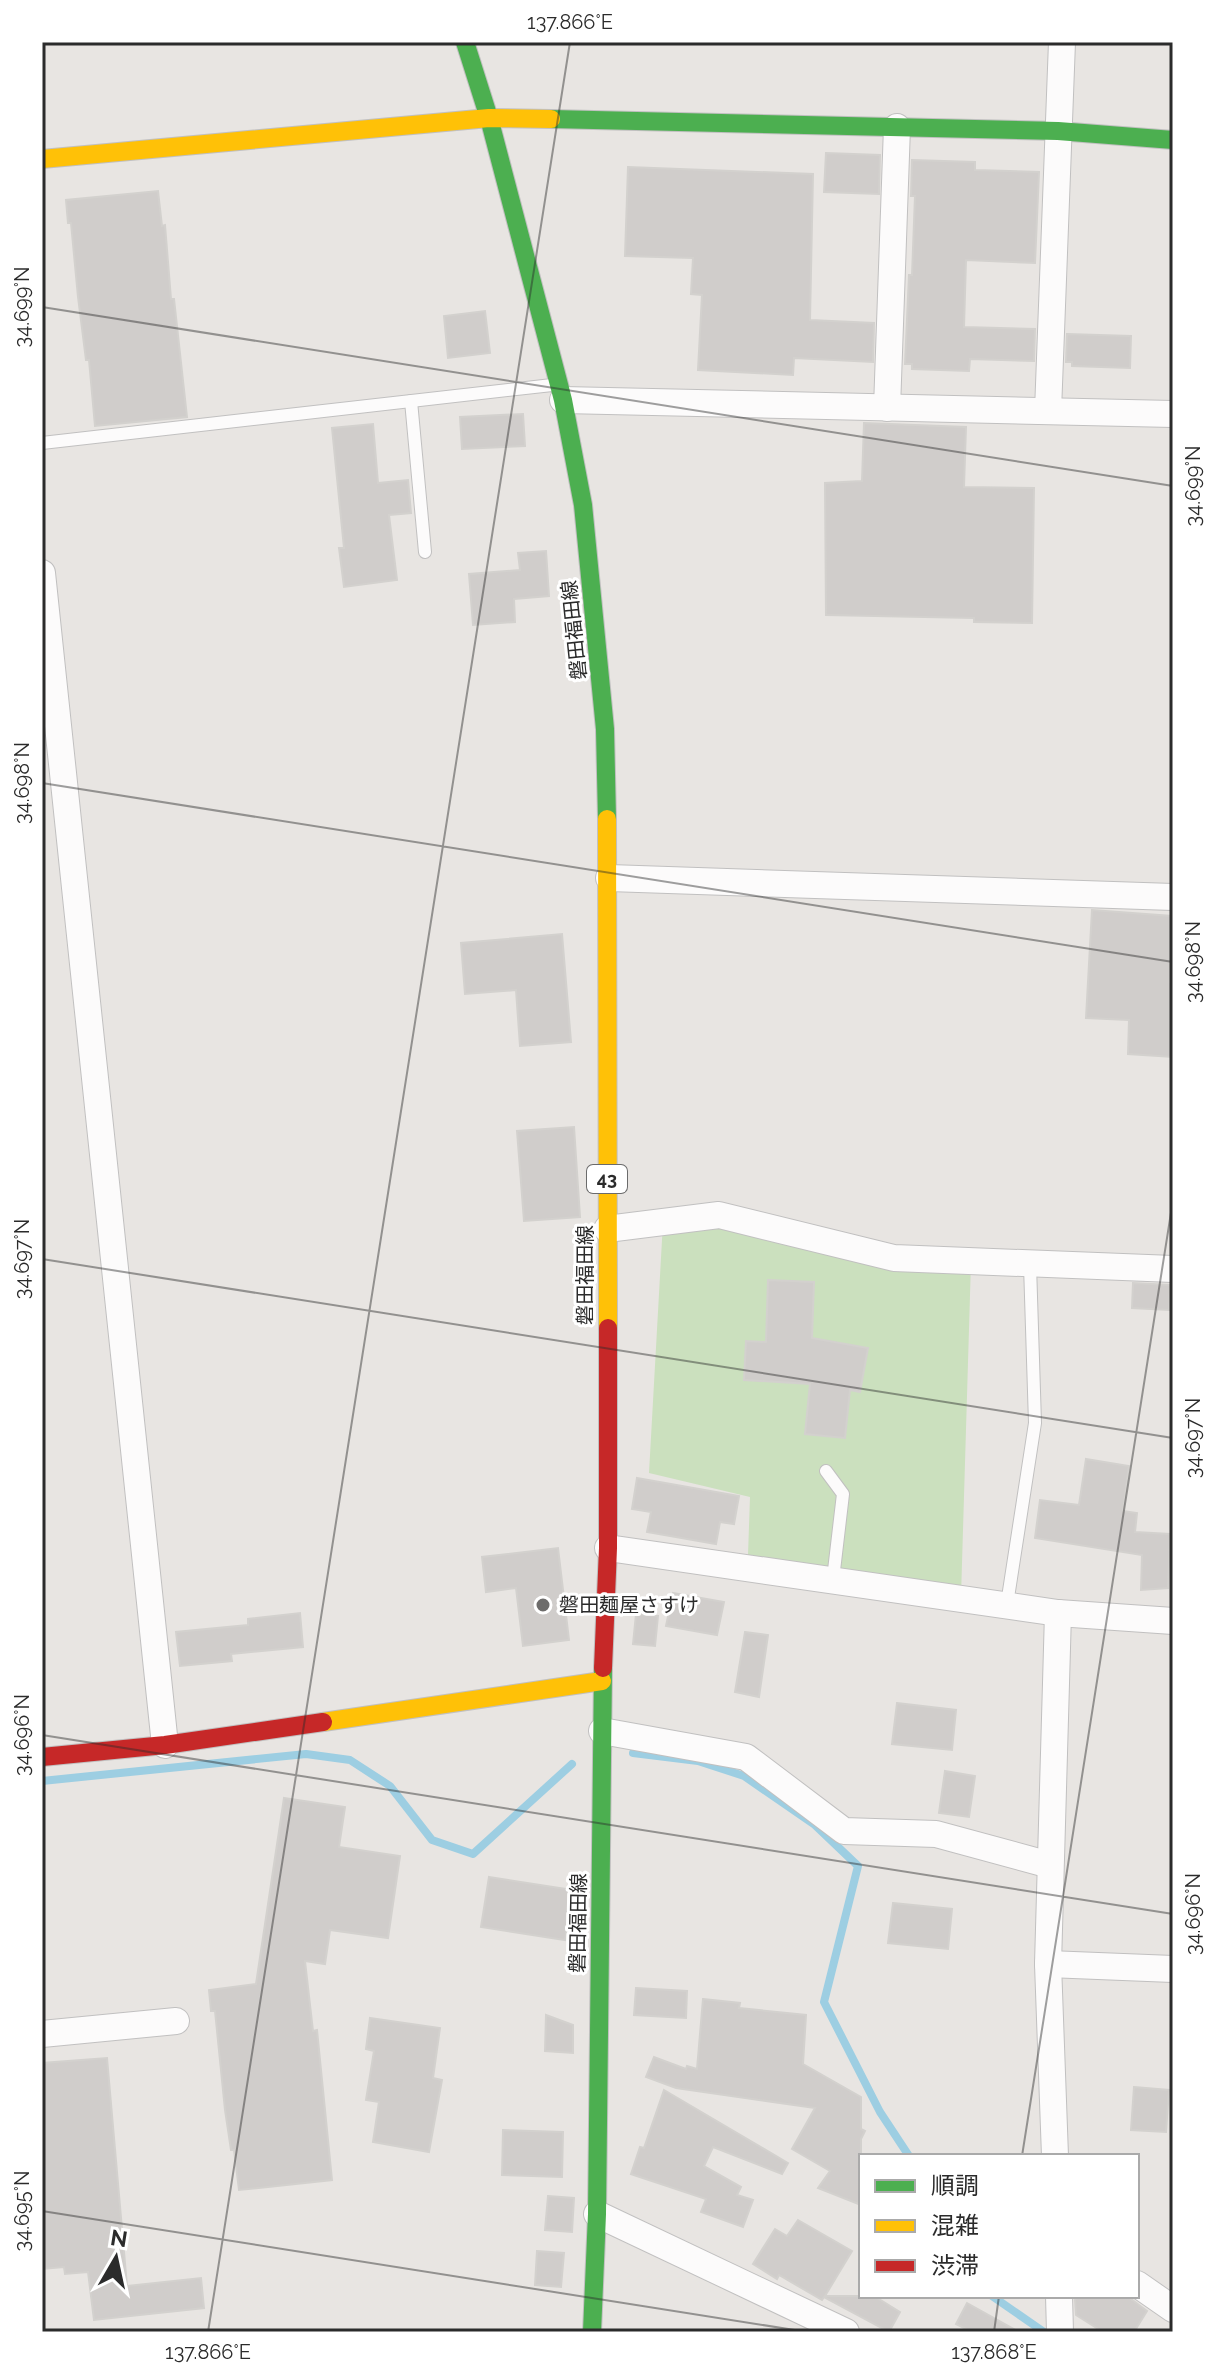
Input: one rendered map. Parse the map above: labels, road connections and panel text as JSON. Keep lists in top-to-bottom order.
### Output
{
  "streets": {
    "main road": ["磐田福田線", "43"]
  },
  "places": ["磐田麺屋さすけ"],
  "legend": ["順調", "混雑", "渋滞"],
  "north": "top",
  "coordinates": [
    "137.866°E",
    "34.699°N",
    "34.698°N",
    "34.697°N",
    "34.696°N",
    "34.695°N",
    "137.868°E"
  ]
}
